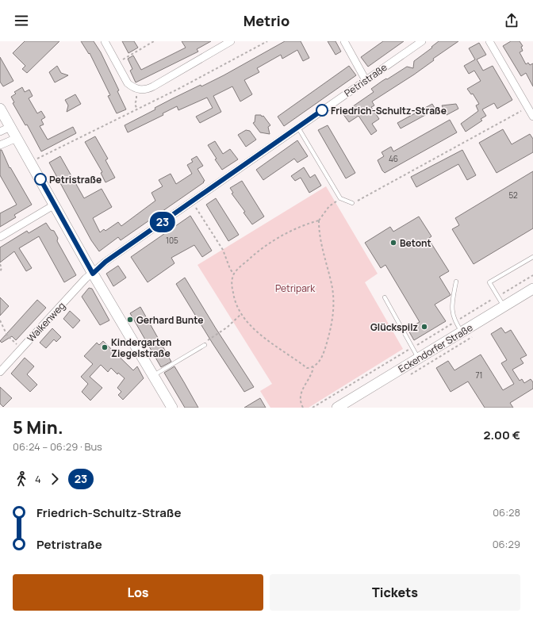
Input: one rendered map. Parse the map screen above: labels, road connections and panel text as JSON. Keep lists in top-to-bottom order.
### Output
{
  "streets": {
    "street": ["Petristraße", "Walkenweg", "Eckendorfer Straße"]
  },
  "crossings": [
    ["Petristraße", "Walkenweg"]
  ],
  "parks": ["Petripark"],
  "places": [
    "Friedrich-Schultz-Straße",
    "Petristraße",
    "Betont",
    "Gerhard Bunte",
    "Glückspilz",
    "Kindergarten Ziegelstraße"
  ],
  "lines": ["bus line 23"],
  "house_numbers": [
    "46",
    "52",
    "105",
    "71"
  ],
  "page": {
    "header": "Metrio",
    "on_map": "23",
    "heading": ["5 Min.", "06:24 – 06:29 · Bus", "2.00 €"],
    "legs": ["4", "23"],
    "list": [
      {
        "name": "Friedrich-Schultz-Straße",
        "value": "06:28"
      },
      {
        "name": "Petristraße",
        "value": "06:29"
      }
    ],
    "buttons": ["Los", "Tickets"]
  }
}
